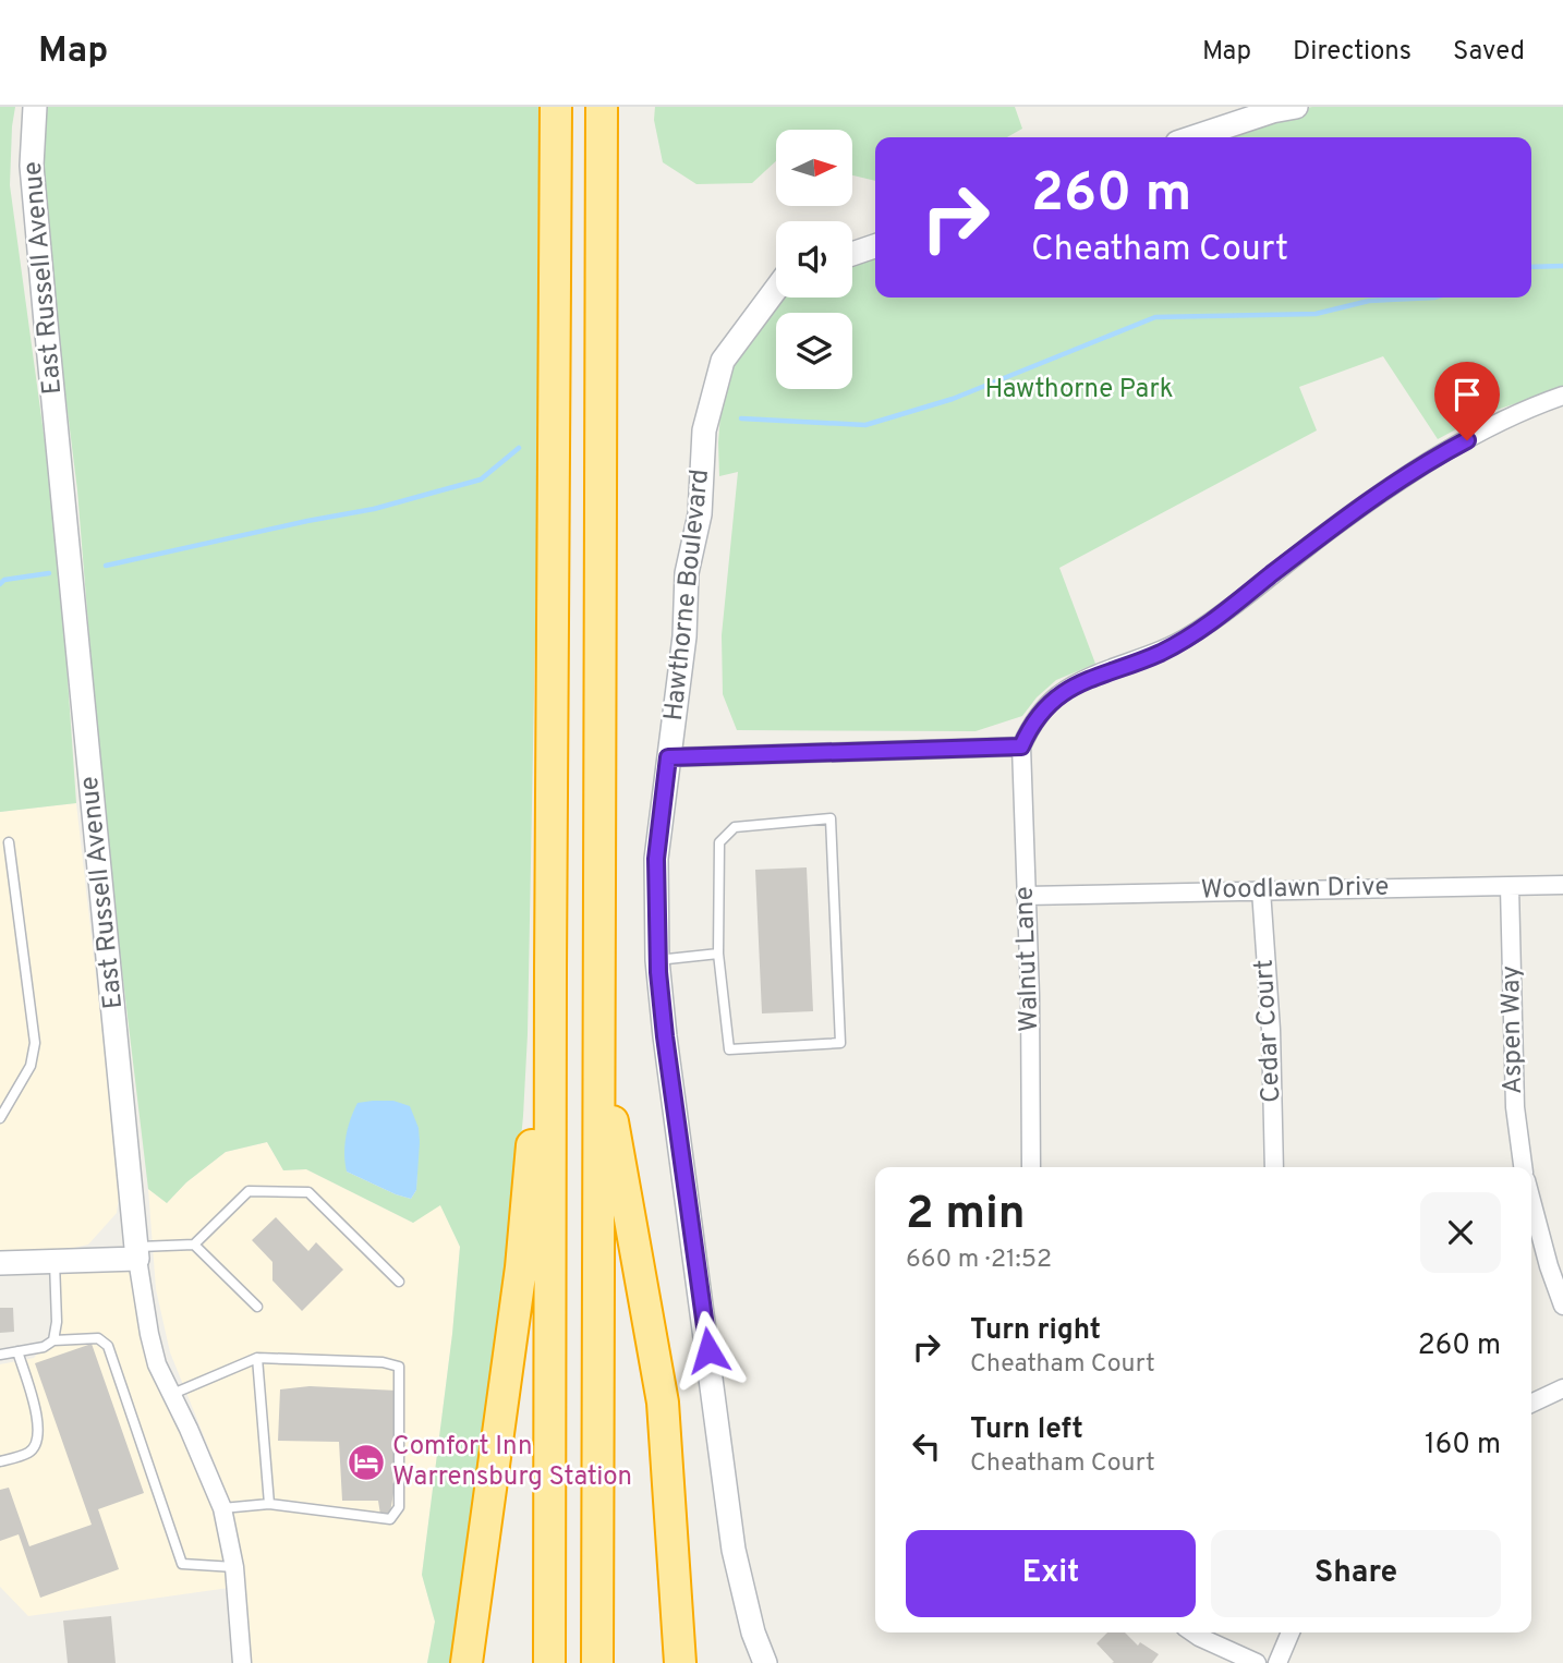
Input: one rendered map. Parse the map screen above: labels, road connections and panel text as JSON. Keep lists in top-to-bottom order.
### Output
{
  "streets": {
    "street": [
      "East Russell Avenue",
      "Hawthorne Boulevard",
      "Woodlawn Drive",
      "Walnut Lane",
      "Aspen Way",
      "Cedar Court"
    ]
  },
  "crossings": [
    ["Woodlawn Drive", "Walnut Lane"],
    ["Woodlawn Drive", "Aspen Way"],
    ["Woodlawn Drive", "Cedar Court"]
  ],
  "parks": ["Hawthorne Park"],
  "places": {
    "hotel": ["Comfort Inn Warrensburg Station"]
  },
  "north": "right",
  "page": {
    "header": "Map",
    "nav": ["Map", "Directions", "Saved"],
    "turn": ["260 m", "Cheatham Court"],
    "heading": ["2 min", "660 m · 21:52"],
    "list": [
      {
        "name": "Turn right",
        "note": "Cheatham Court",
        "value": "260 m"
      },
      {
        "name": "Turn left",
        "note": "Cheatham Court",
        "value": "160 m"
      }
    ],
    "buttons": ["Exit", "Share"]
  }
}
